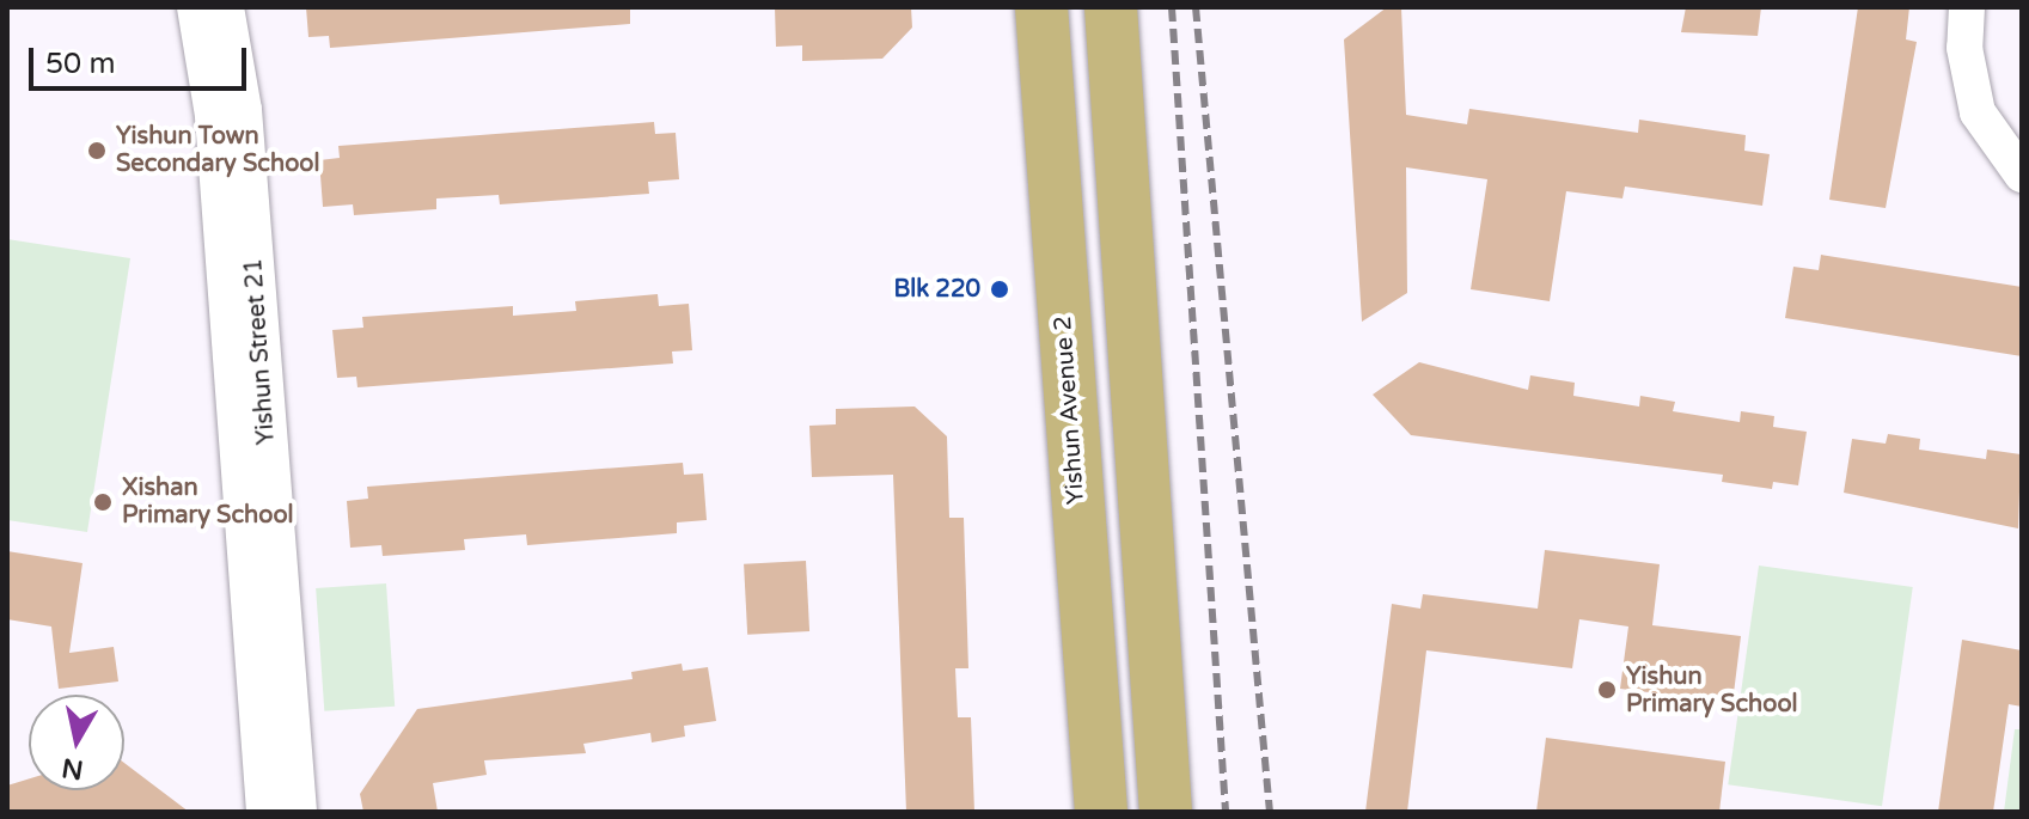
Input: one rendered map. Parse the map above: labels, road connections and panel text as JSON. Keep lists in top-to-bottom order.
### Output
{
  "streets": {
    "main road": ["Yishun Avenue 2"],
    "street": ["Yishun Street 21"]
  },
  "places": [
    "Yishun Town Secondary School",
    "Blk 220",
    "Xishan Primary School",
    "Yishun Primary School"
  ],
  "scale_bar": "50 m",
  "north": "bottom"
}
